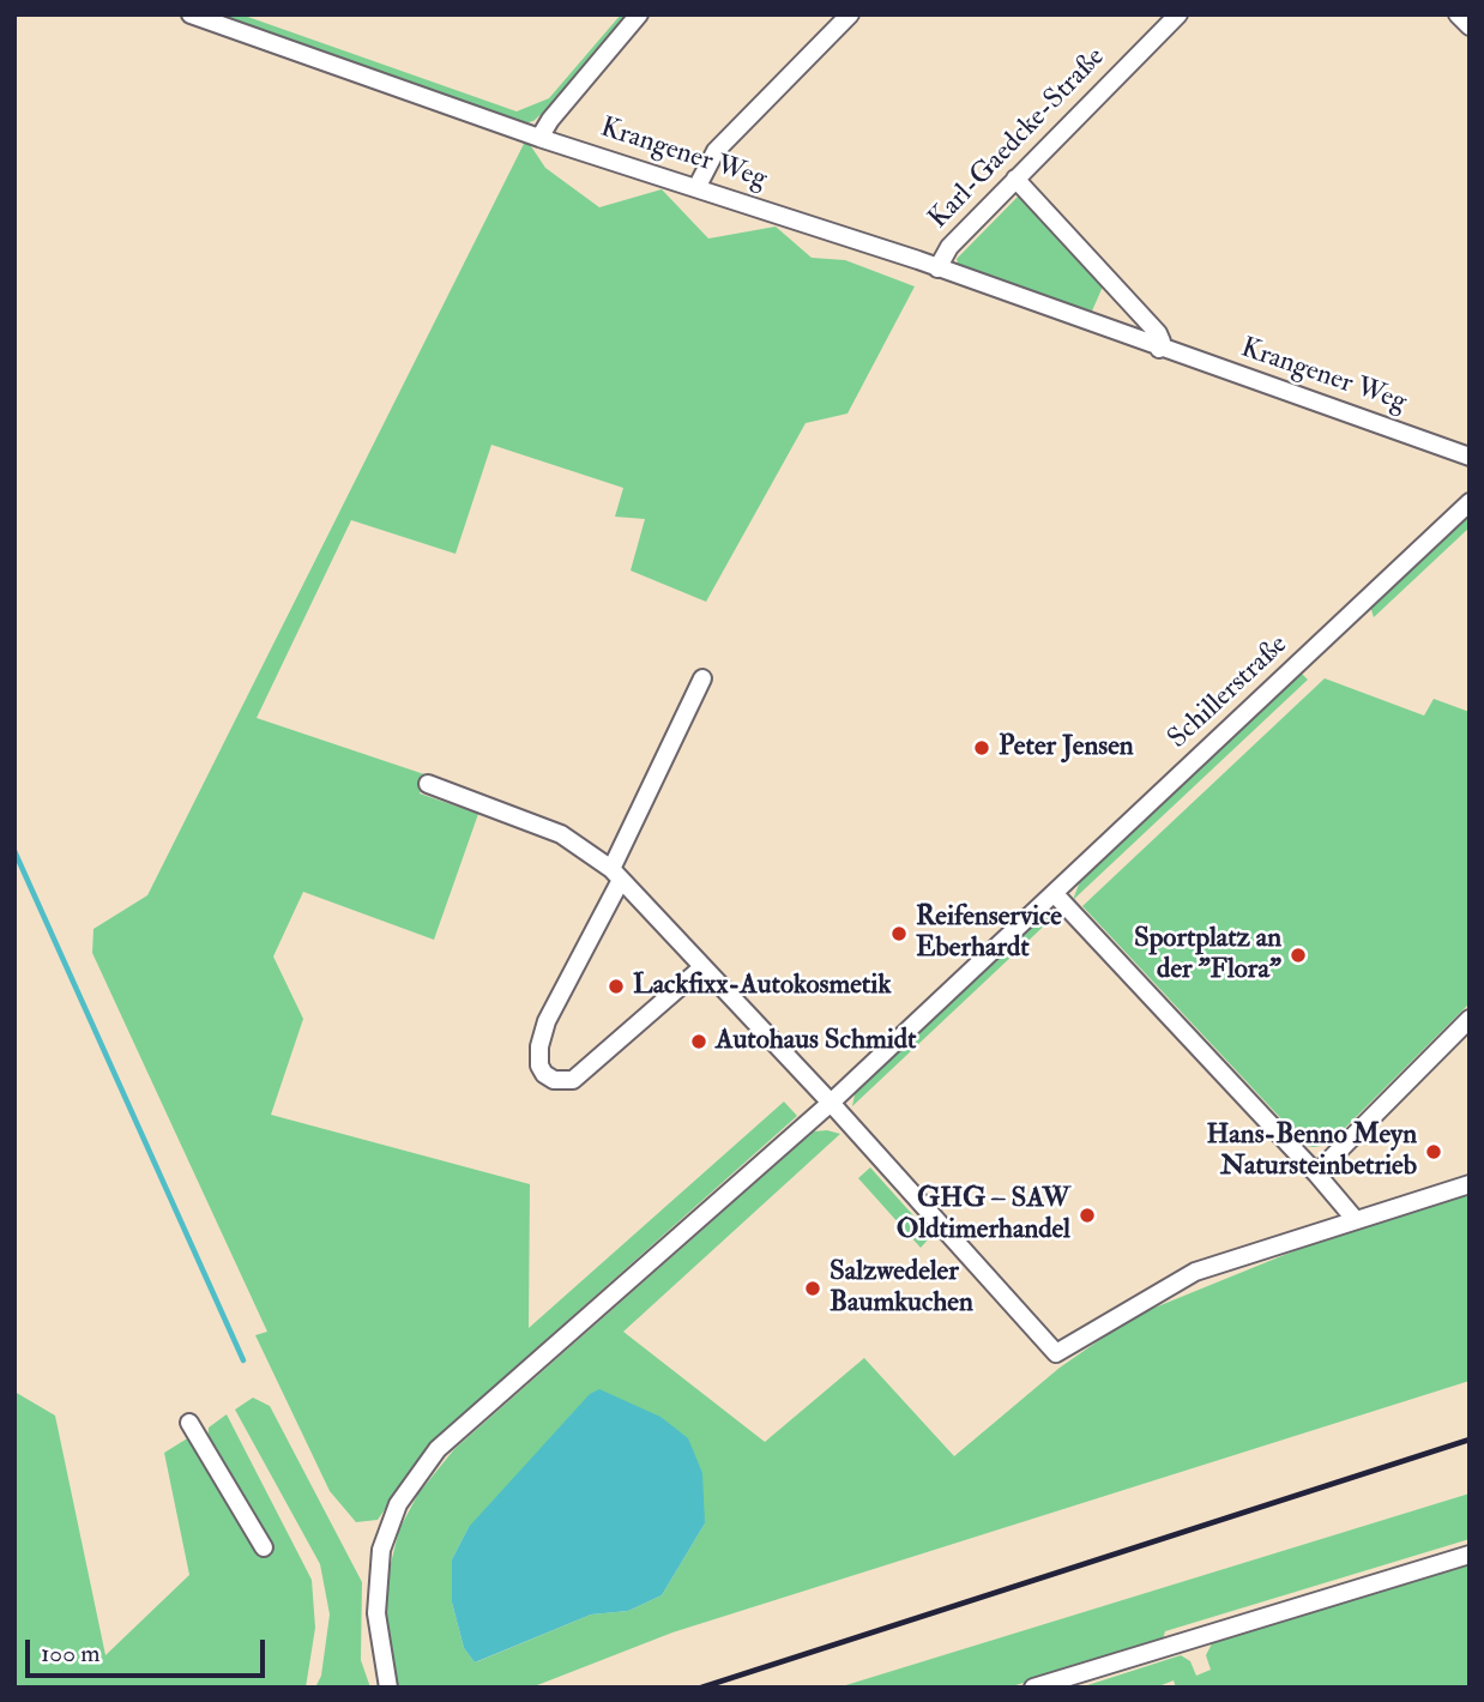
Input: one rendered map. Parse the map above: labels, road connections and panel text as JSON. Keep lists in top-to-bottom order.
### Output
{
  "streets": {
    "street": ["Karl-Gaedcke-Straße", "Krangener Weg", "Schillerstraße"]
  },
  "crossings": [
    ["Karl-Gaedcke-Straße", "Krangener Weg"]
  ],
  "places": [
    "Peter Jensen",
    "Reifenservice Eberhardt",
    "Sportplatz an der \"Flora\"",
    "Lackfixx-Autokosmetik",
    "Autohaus Schmidt",
    "Hans-Benno Meyn Natursteinbetrieb",
    "GHG – SAW Oldtimerhandel",
    "Salzwedeler Baumkuchen"
  ],
  "scale_bar": "100 m"
}
